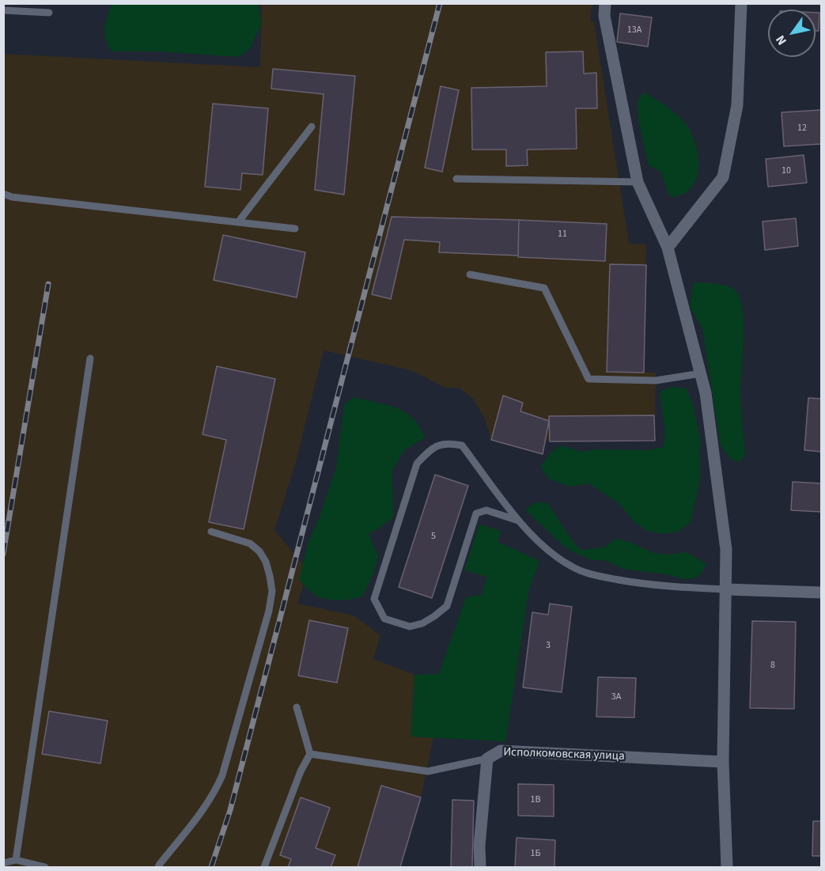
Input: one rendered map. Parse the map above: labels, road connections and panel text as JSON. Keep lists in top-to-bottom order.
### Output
{
  "streets": {
    "street": ["Исполкомовская улица"]
  },
  "house_numbers": [
    "13А",
    "12",
    "10",
    "11",
    "5",
    "3",
    "8",
    "3А",
    "1В",
    "1Б"
  ],
  "north": "bottom left"
}
